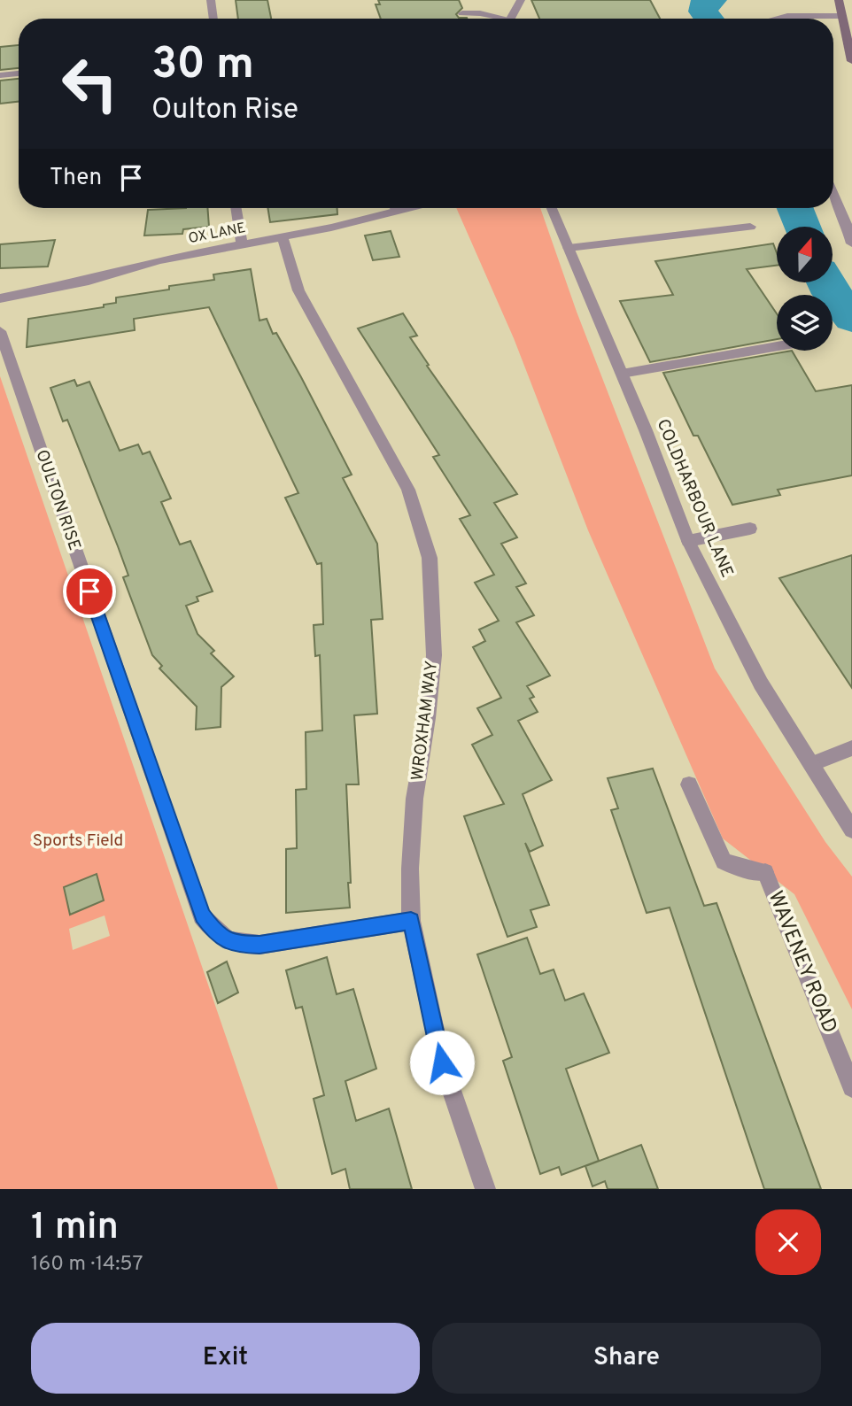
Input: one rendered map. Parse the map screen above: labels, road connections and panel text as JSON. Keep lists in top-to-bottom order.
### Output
{
  "streets": {
    "street": [
      "OX LANE",
      "COLDHARBOUR LANE",
      "OULTON RISE",
      "WROXHAM WAY",
      "WAVENEY ROAD"
    ]
  },
  "crossings": [
    ["OX LANE", "WROXHAM WAY"],
    ["OULTON RISE", "WROXHAM WAY"]
  ],
  "parks": ["Sports Field"],
  "north": "top",
  "page": {
    "turn": ["30 m", "Oulton Rise"],
    "then": "Then",
    "heading": ["1 min", "160 m · 14:57"],
    "buttons": ["Exit", "Share"]
  }
}
